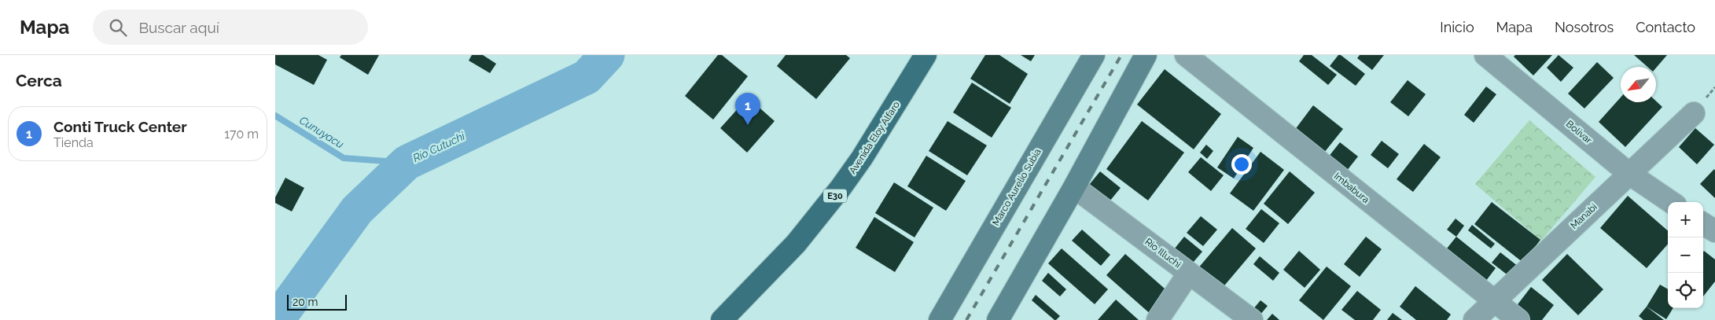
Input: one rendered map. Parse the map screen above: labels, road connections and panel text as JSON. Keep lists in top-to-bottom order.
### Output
{
  "streets": {
    "main road": ["Avenida Eloy Alfaro", "Marco Aurelio Subia", "E30"],
    "street": [
      "Bolivar",
      "Imbabura",
      "Manabi",
      "Rio Illuchi"
    ]
  },
  "crossings": [
    ["Bolivar", "Manabi"],
    ["Imbabura", "Manabi"]
  ],
  "water": ["Cunuyacu", "Río Cutuchi"],
  "scale_bar": "20 m",
  "north": "bottom left",
  "page": {
    "header": "Mapa",
    "search": "Buscar aquí",
    "nav": [
      "Inicio",
      "Mapa",
      "Nosotros",
      "Contacto"
    ],
    "heading": "Cerca",
    "pins": "1",
    "list": [
      {
        "mark": "1",
        "name": "Conti Truck Center",
        "note": "Tienda",
        "value": "170 m"
      }
    ],
    "map_buttons": ["+", "−"],
    "scale": "20 m"
  }
}
